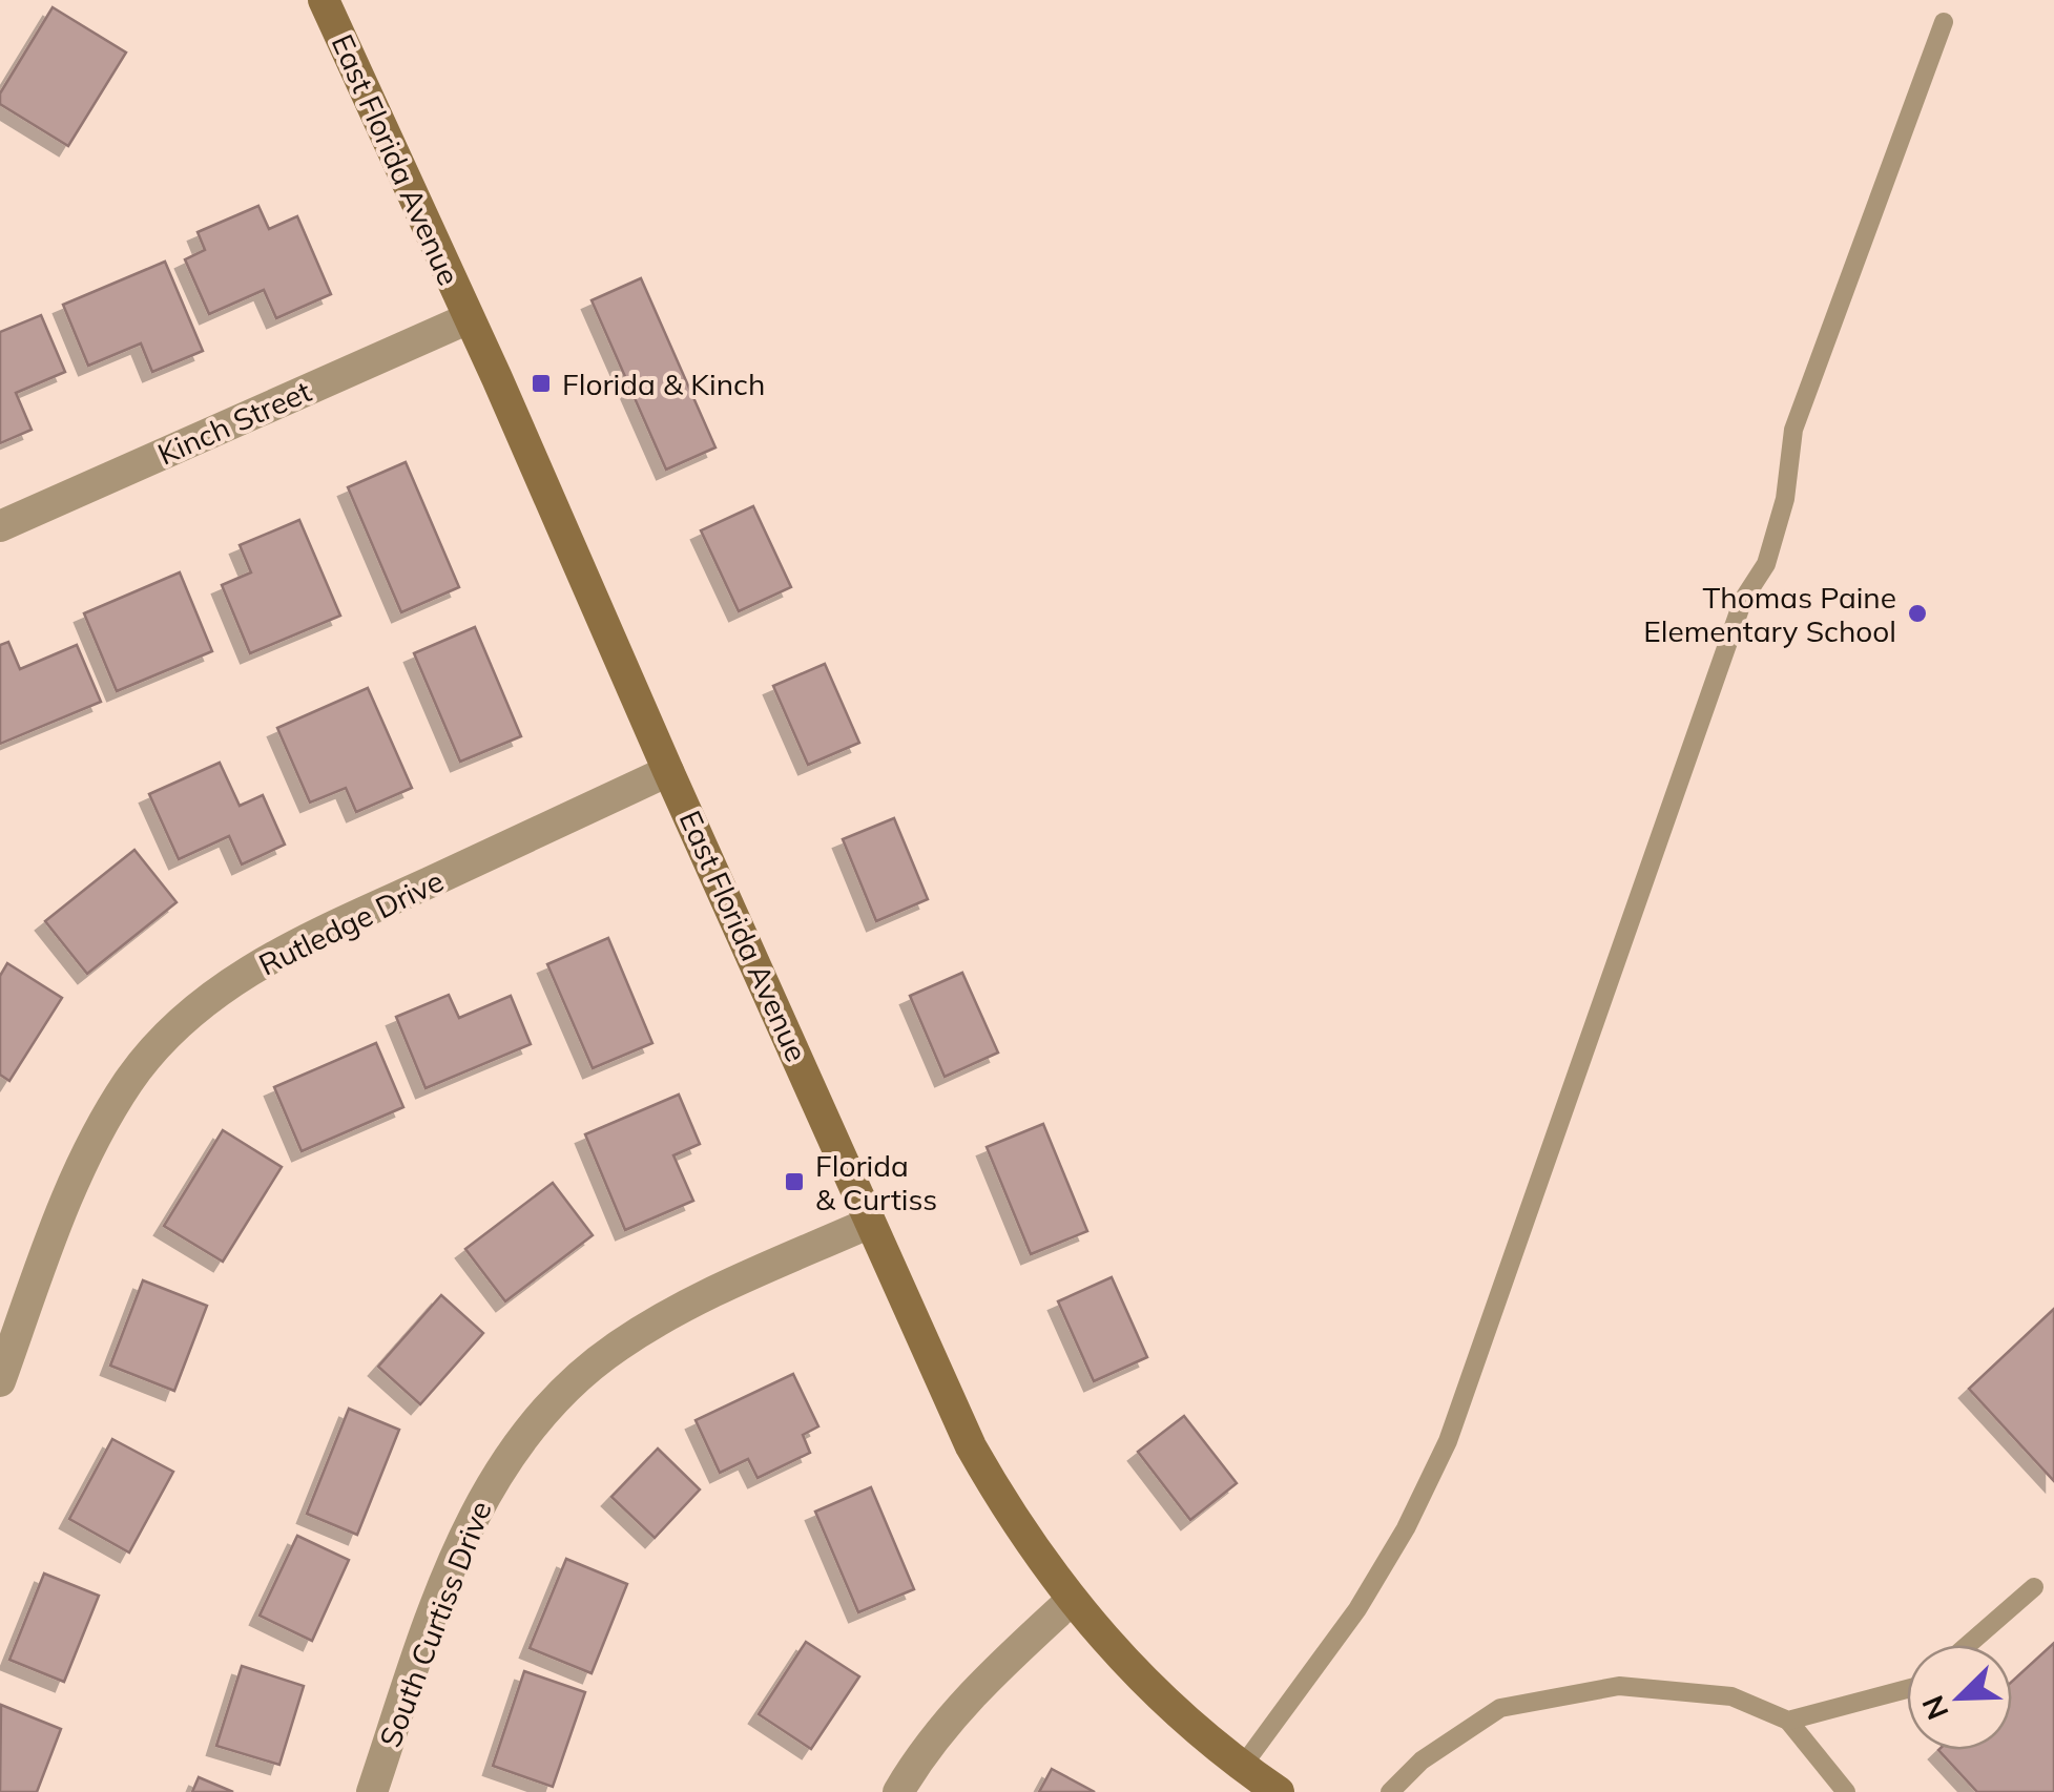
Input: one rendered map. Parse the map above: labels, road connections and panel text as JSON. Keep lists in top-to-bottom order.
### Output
{
  "streets": {
    "street": [
      "East Florida Avenue",
      "Kinch Street",
      "Rutledge Drive",
      "South Curtiss Drive"
    ]
  },
  "crossings": [
    ["East Florida Avenue", "Kinch Street"],
    ["East Florida Avenue", "Rutledge Drive"],
    ["East Florida Avenue", "South Curtiss Drive"]
  ],
  "places": {
    "transit": ["Florida & Kinch", "Florida & Curtiss"],
    "other": ["Thomas Paine Elementary School"]
  },
  "north": "bottom left"
}
